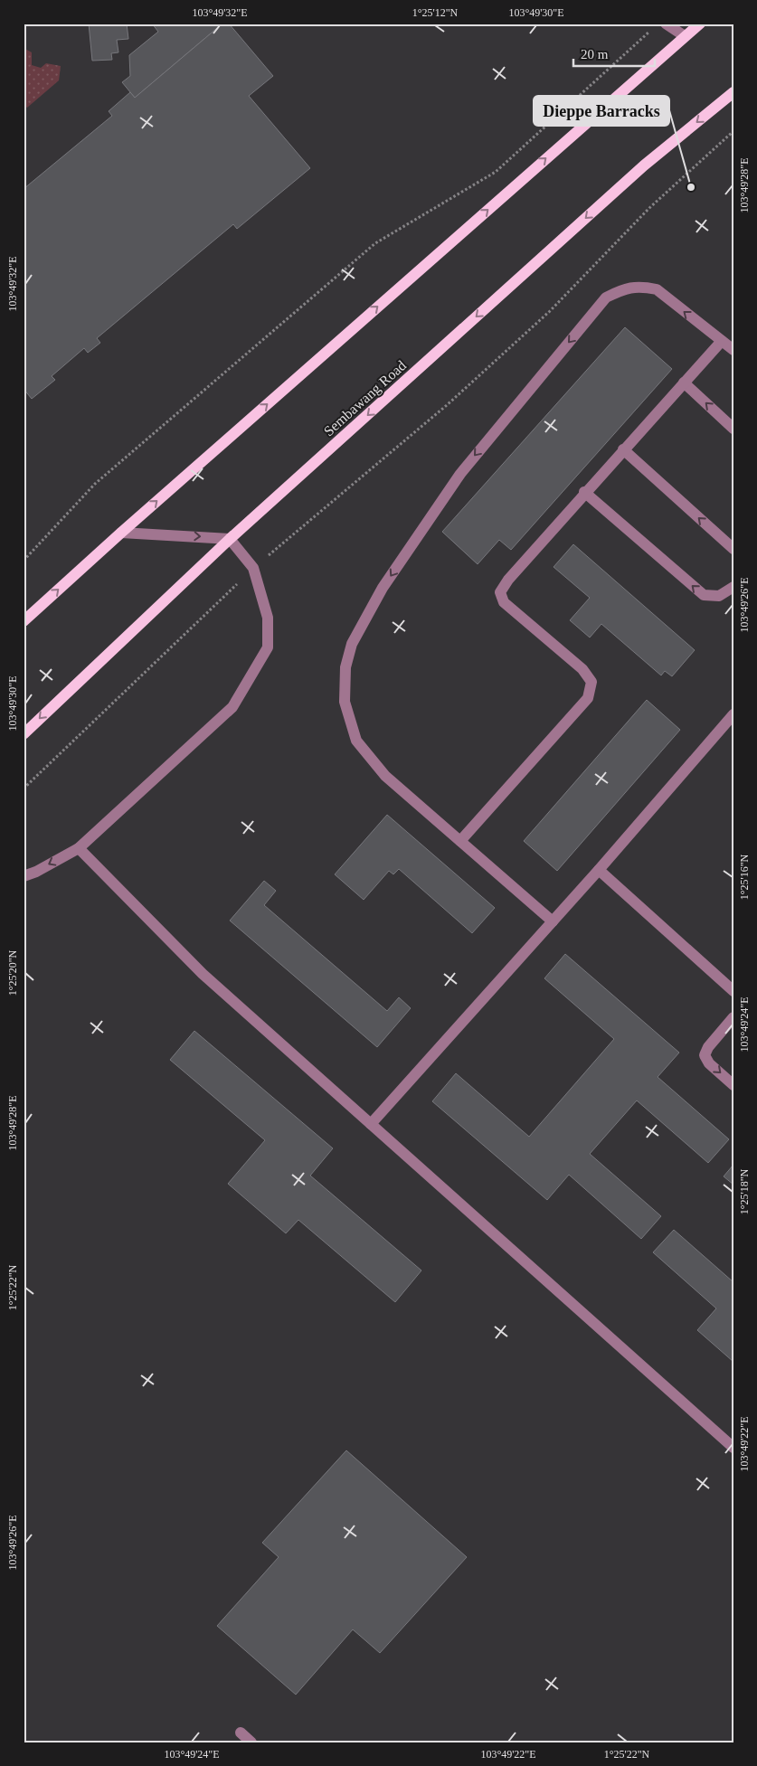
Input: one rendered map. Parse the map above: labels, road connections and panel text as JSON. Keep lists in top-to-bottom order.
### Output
{
  "streets": {
    "main road": ["Sembawang Road"]
  },
  "places": ["Dieppe Barracks"],
  "scale_bar": "20 m",
  "coordinates": [
    "103°49'32\"E",
    "1°25'12\"N",
    "103°49'30\"E",
    "103°49'28\"E",
    "103°49'26\"E",
    "1°25'16\"N",
    "1°25'20\"N",
    "103°49'24\"E",
    "1°25'18\"N",
    "1°25'22\"N",
    "103°49'22\"E"
  ]
}
